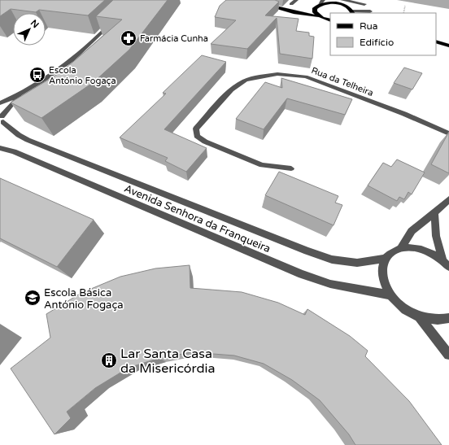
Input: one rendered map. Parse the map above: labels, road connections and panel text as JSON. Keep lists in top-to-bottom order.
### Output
{
  "streets": {
    "street": ["Rua da Telheira", "Avenida Senhora da Franqueira"]
  },
  "places": {
    "pharmacy": ["Farmácia Cunha"],
    "bus stop": ["Escola António Fogaça"],
    "school or university": ["Escola Básica António Fogaça"],
    "building": ["Lar Santa Casa da Misericórdia"]
  },
  "legend": ["Rua", "Edifício"],
  "north": "top right"
}
